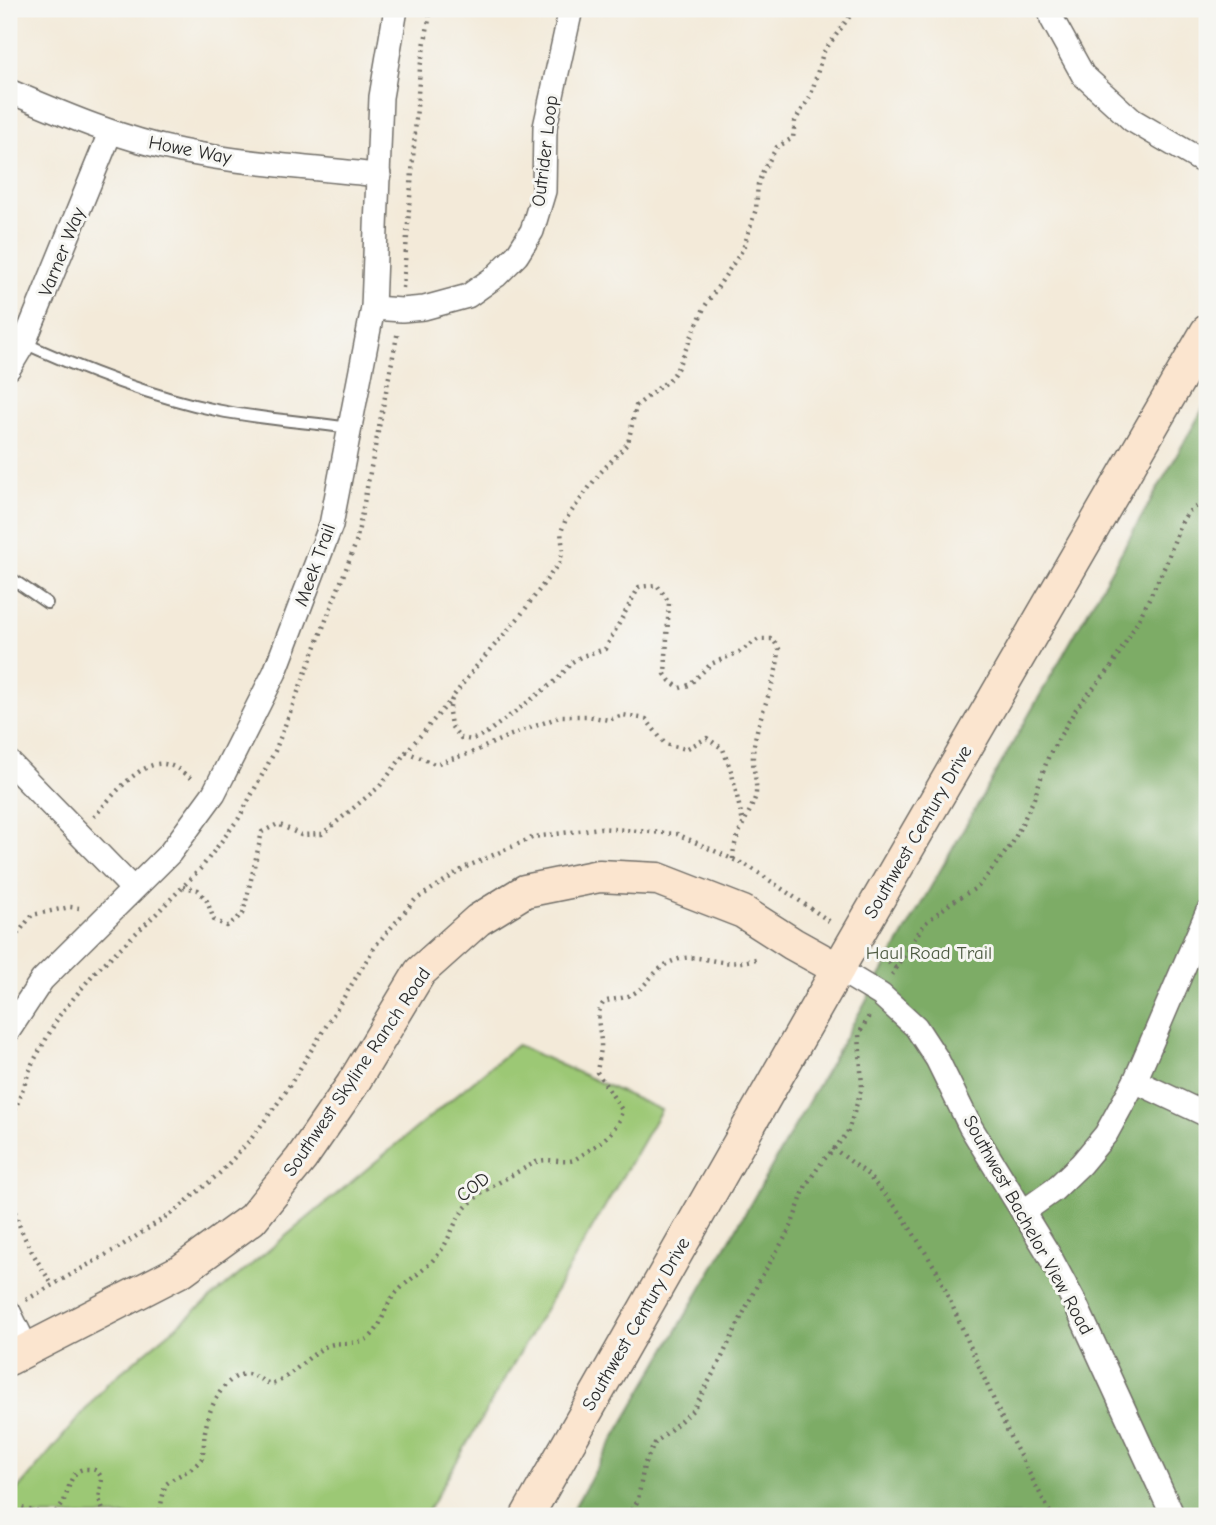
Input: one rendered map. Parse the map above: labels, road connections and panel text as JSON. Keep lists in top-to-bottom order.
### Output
{
  "streets": {
    "main road": ["Southwest Century Drive", "Southwest Skyline Ranch Road"],
    "street": [
      "Howe Way",
      "Outrider Loop",
      "Varner Way",
      "Meek Trail",
      "Southwest Bachelor View Road"
    ],
    "path": ["COD"]
  },
  "crossings": [
    ["Howe Way", "Varner Way"],
    ["Howe Way", "Meek Trail"],
    ["Outrider Loop", "Meek Trail"],
    ["Southwest Century Drive", "Southwest Skyline Ranch Road"],
    ["Southwest Century Drive", "Southwest Bachelor View Road"],
    ["Southwest Skyline Ranch Road", "COD"],
    ["Southwest Skyline Ranch Road", "Southwest Bachelor View Road"]
  ],
  "parks": ["Haul Road Trail"]
}
